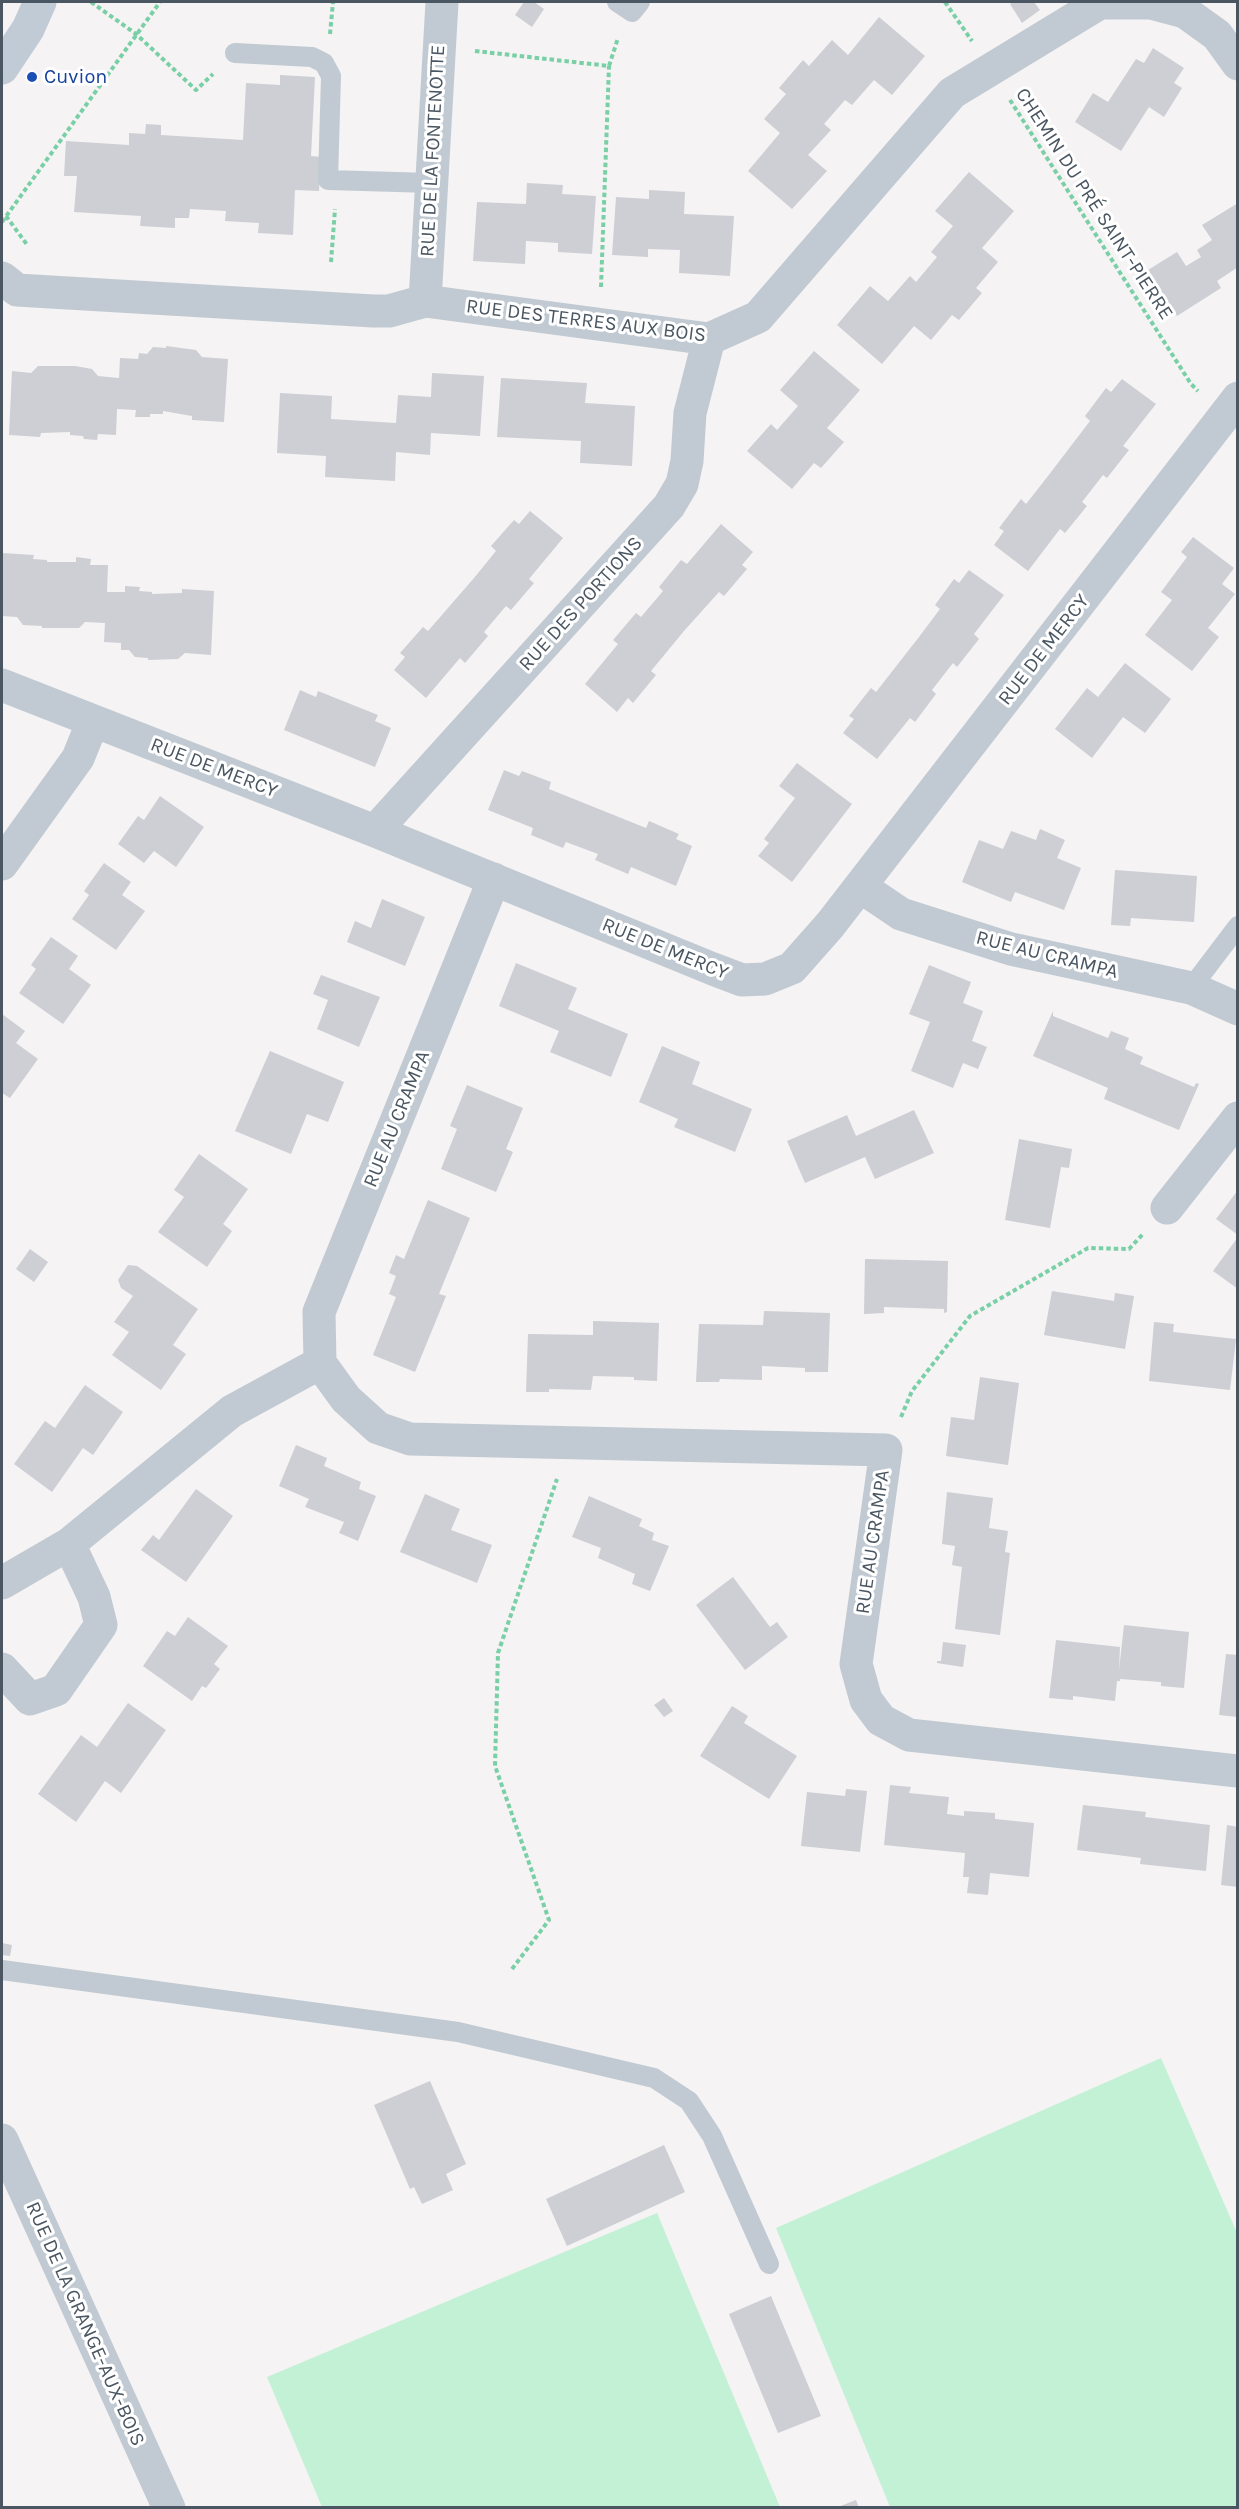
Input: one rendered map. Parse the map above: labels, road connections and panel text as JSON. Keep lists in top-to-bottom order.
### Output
{
  "streets": {
    "street": [
      "RUE DE LA FONTENOTTE",
      "RUE DES TERRES AUX BOIS",
      "RUE DES PORTIONS",
      "RUE DE MERCY",
      "RUE AU CRAMPA",
      "RUE DE LA GRANGE-AUX-BOIS"
    ],
    "path": ["CHEMIN DU PRÉ SAINT-PIERRE"]
  },
  "crossings": [
    ["RUE DE LA FONTENOTTE", "RUE DES TERRES AUX BOIS"],
    ["CHEMIN DU PRÉ SAINT-PIERRE", "RUE DES TERRES AUX BOIS"],
    ["CHEMIN DU PRÉ SAINT-PIERRE", "RUE DE MERCY"],
    ["RUE DES TERRES AUX BOIS", "RUE DES PORTIONS"],
    ["RUE DES PORTIONS", "RUE DE MERCY"],
    ["RUE DE MERCY", "RUE AU CRAMPA"]
  ],
  "places": ["Cuvion"]
}
